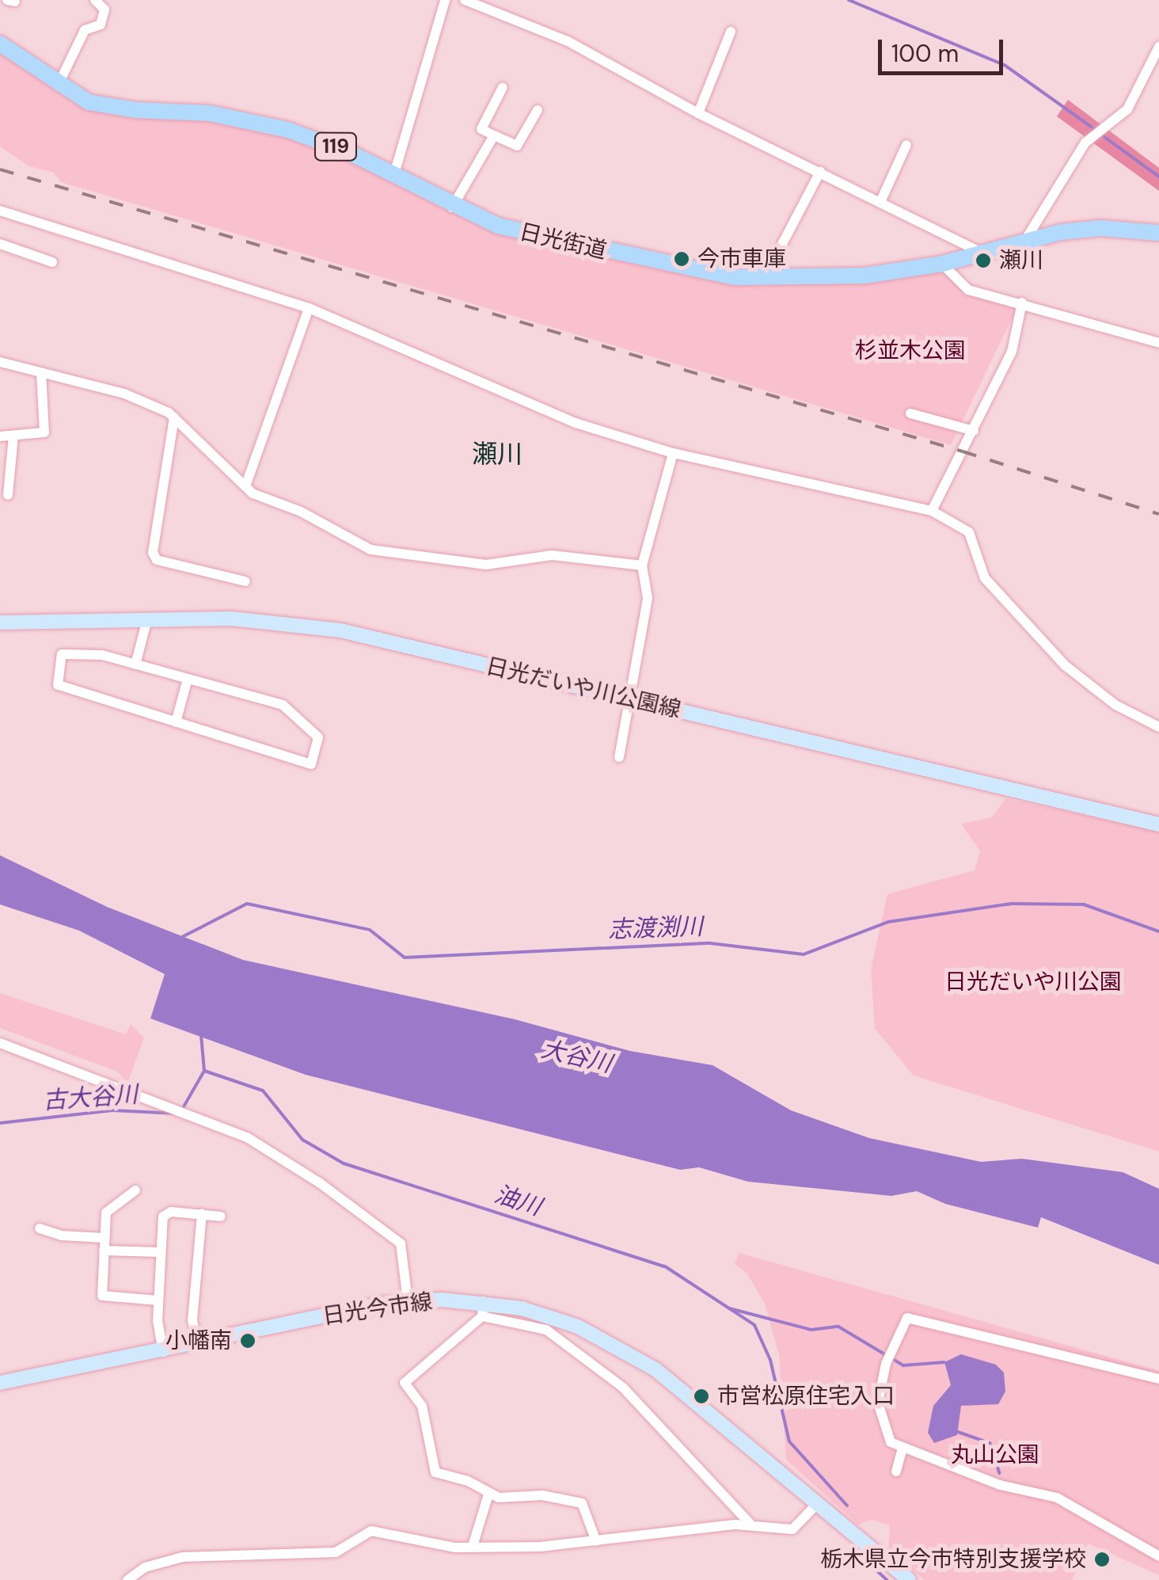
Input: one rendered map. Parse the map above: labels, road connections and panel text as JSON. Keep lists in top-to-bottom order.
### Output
{
  "streets": {
    "highway": ["119", "日光街道"],
    "main road": ["日光だいや川公園線", "日光今市線"]
  },
  "districts": ["瀬川"],
  "water": [
    "志渡渕川",
    "大谷川",
    "古大谷川",
    "油川"
  ],
  "parks": ["杉並木公園", "日光だいや川公園", "丸山公園"],
  "places": [
    "今市車庫",
    "瀬川",
    "小幡南",
    "市営松原住宅入口",
    "栃木県立今市特別支援学校"
  ],
  "scale_bar": "100 m"
}
